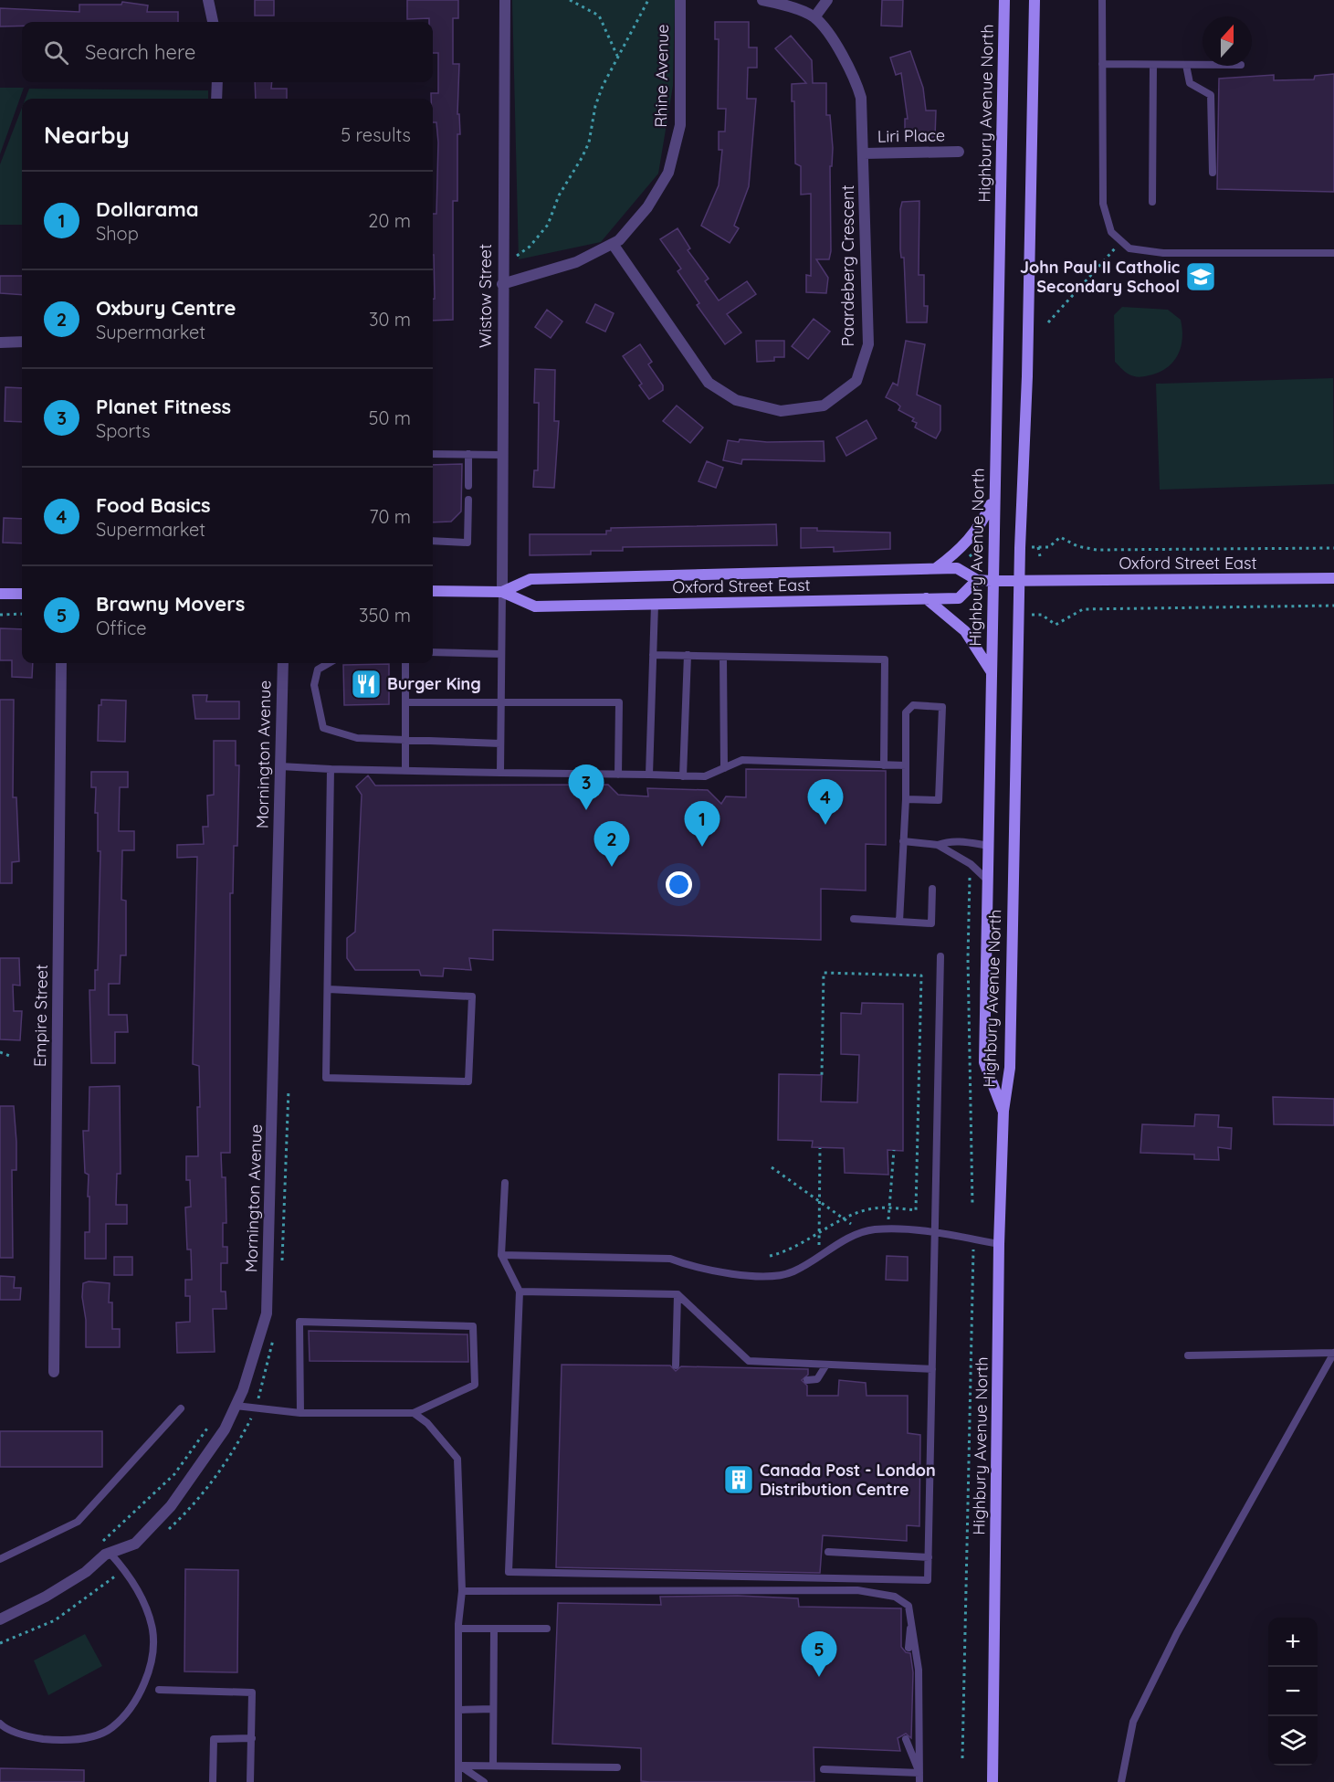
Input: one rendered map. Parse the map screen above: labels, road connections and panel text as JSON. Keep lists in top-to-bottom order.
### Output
{
  "streets": {
    "main road": ["Highbury Avenue North", "Oxford Street East"],
    "street": [
      "Rhine Avenue",
      "Liri Place",
      "Paardeberg Crescent",
      "Wistow Street",
      "Mornington Avenue",
      "Empire Street"
    ]
  },
  "crossings": [
    ["Rhine Avenue", "Paardeberg Crescent"],
    ["Rhine Avenue", "Wistow Street"],
    ["Highbury Avenue North", "Oxford Street East"],
    ["Liri Place", "Paardeberg Crescent"],
    ["Wistow Street", "Oxford Street East"]
  ],
  "places": {
    "school or university": ["John Paul II Catholic Secondary School"],
    "restaurant": ["Burger King"],
    "building": ["Canada Post - London Distribution Centre"]
  },
  "north": "top",
  "page": {
    "search": "Search here",
    "heading": ["Nearby", "5 results"],
    "list": [
      {
        "mark": "1",
        "name": "Dollarama",
        "note": "Shop",
        "value": "20 m"
      },
      {
        "mark": "2",
        "name": "Oxbury Centre",
        "note": "Supermarket",
        "value": "30 m"
      },
      {
        "mark": "3",
        "name": "Planet Fitness",
        "note": "Sports",
        "value": "50 m"
      },
      {
        "mark": "4",
        "name": "Food Basics",
        "note": "Supermarket",
        "value": "70 m"
      },
      {
        "mark": "5",
        "name": "Brawny Movers",
        "note": "Office",
        "value": "350 m"
      }
    ],
    "pins": [
      "3",
      "4",
      "1",
      "2",
      "5"
    ],
    "map_buttons": ["+", "−"]
  }
}
